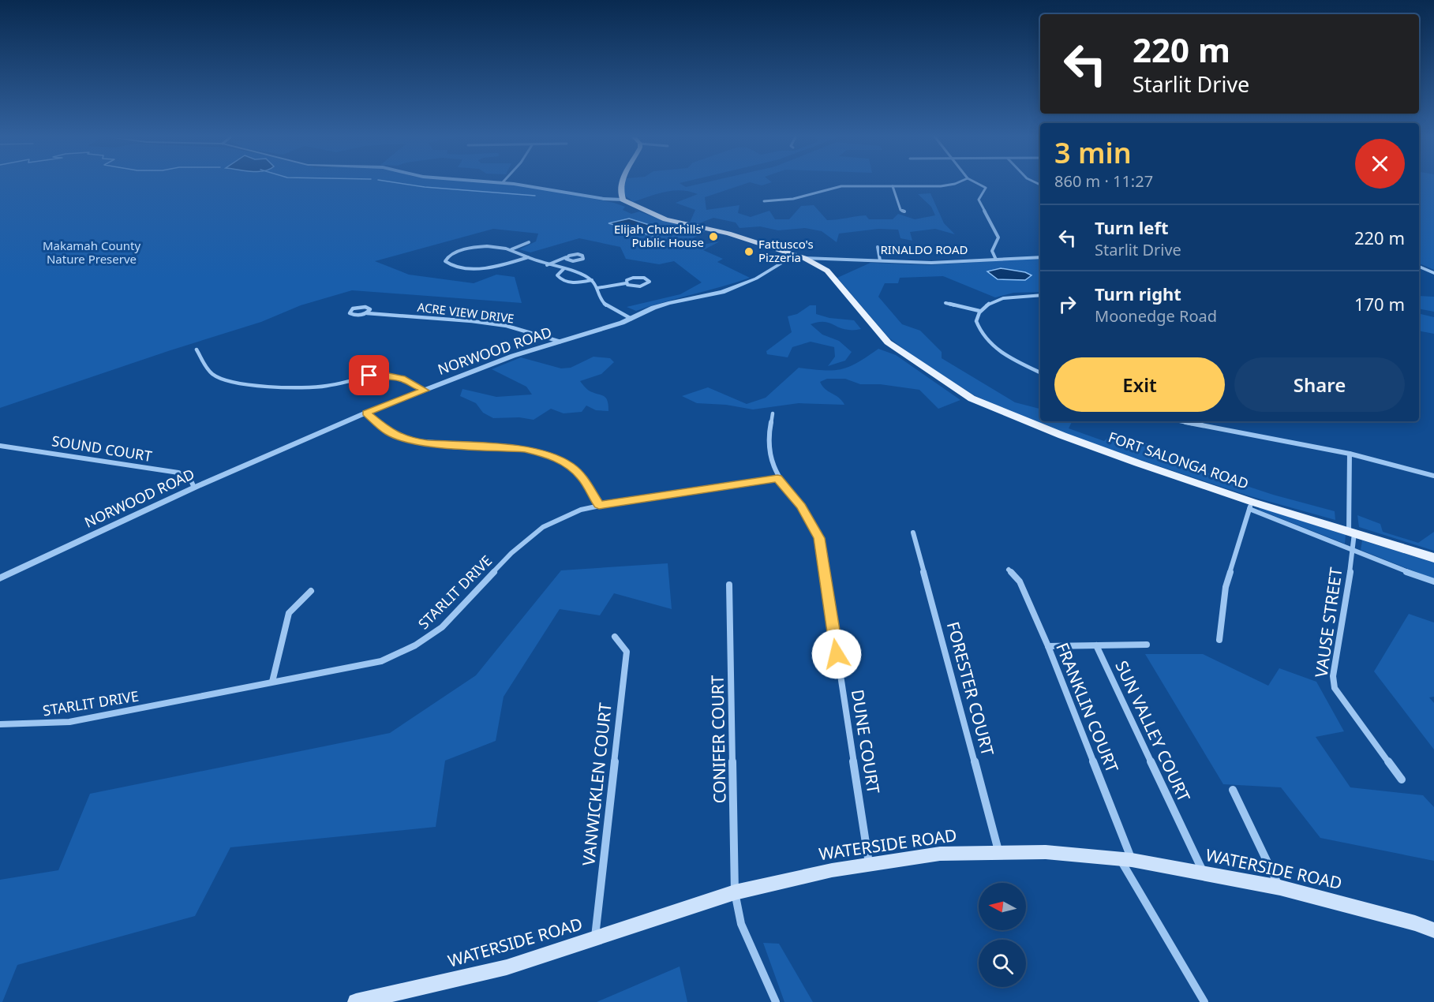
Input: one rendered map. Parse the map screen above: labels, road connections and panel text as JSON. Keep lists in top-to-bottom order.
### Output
{
  "streets": {
    "main road": ["FORT SALONGA ROAD", "WATERSIDE ROAD"],
    "street": [
      "RINALDO ROAD",
      "ACRE VIEW DRIVE",
      "NORWOOD ROAD",
      "SOUND COURT",
      "STARLIT DRIVE",
      "VAUSE STREET",
      "FORESTER COURT",
      "FRANKLIN COURT",
      "SUN VALLEY COURT",
      "CONIFER COURT",
      "DUNE COURT",
      "VANWICKLEN COURT"
    ]
  },
  "crossings": [
    ["RINALDO ROAD", "NORWOOD ROAD"],
    ["RINALDO ROAD", "FORT SALONGA ROAD"],
    ["ACRE VIEW DRIVE", "NORWOOD ROAD"],
    ["NORWOOD ROAD", "SOUND COURT"],
    ["NORWOOD ROAD", "FORT SALONGA ROAD"],
    ["FORT SALONGA ROAD", "VAUSE STREET"],
    ["STARLIT DRIVE", "DUNE COURT"],
    ["FORESTER COURT", "WATERSIDE ROAD"],
    ["FRANKLIN COURT", "WATERSIDE ROAD"],
    ["SUN VALLEY COURT", "WATERSIDE ROAD"],
    ["CONIFER COURT", "WATERSIDE ROAD"],
    ["DUNE COURT", "WATERSIDE ROAD"],
    ["VANWICKLEN COURT", "WATERSIDE ROAD"]
  ],
  "parks": ["Makamah County Nature Preserve"],
  "places": ["Elijah Churchills' Public House", "Fattusco's Pizzeria"],
  "north": "left",
  "page": {
    "turn": ["220 m", "Starlit Drive"],
    "heading": ["3 min", "860 m · 11:27"],
    "list": [
      {
        "name": "Turn left",
        "note": "Starlit Drive",
        "value": "220 m"
      },
      {
        "name": "Turn right",
        "note": "Moonedge Road",
        "value": "170 m"
      }
    ],
    "buttons": ["Exit", "Share"]
  }
}
